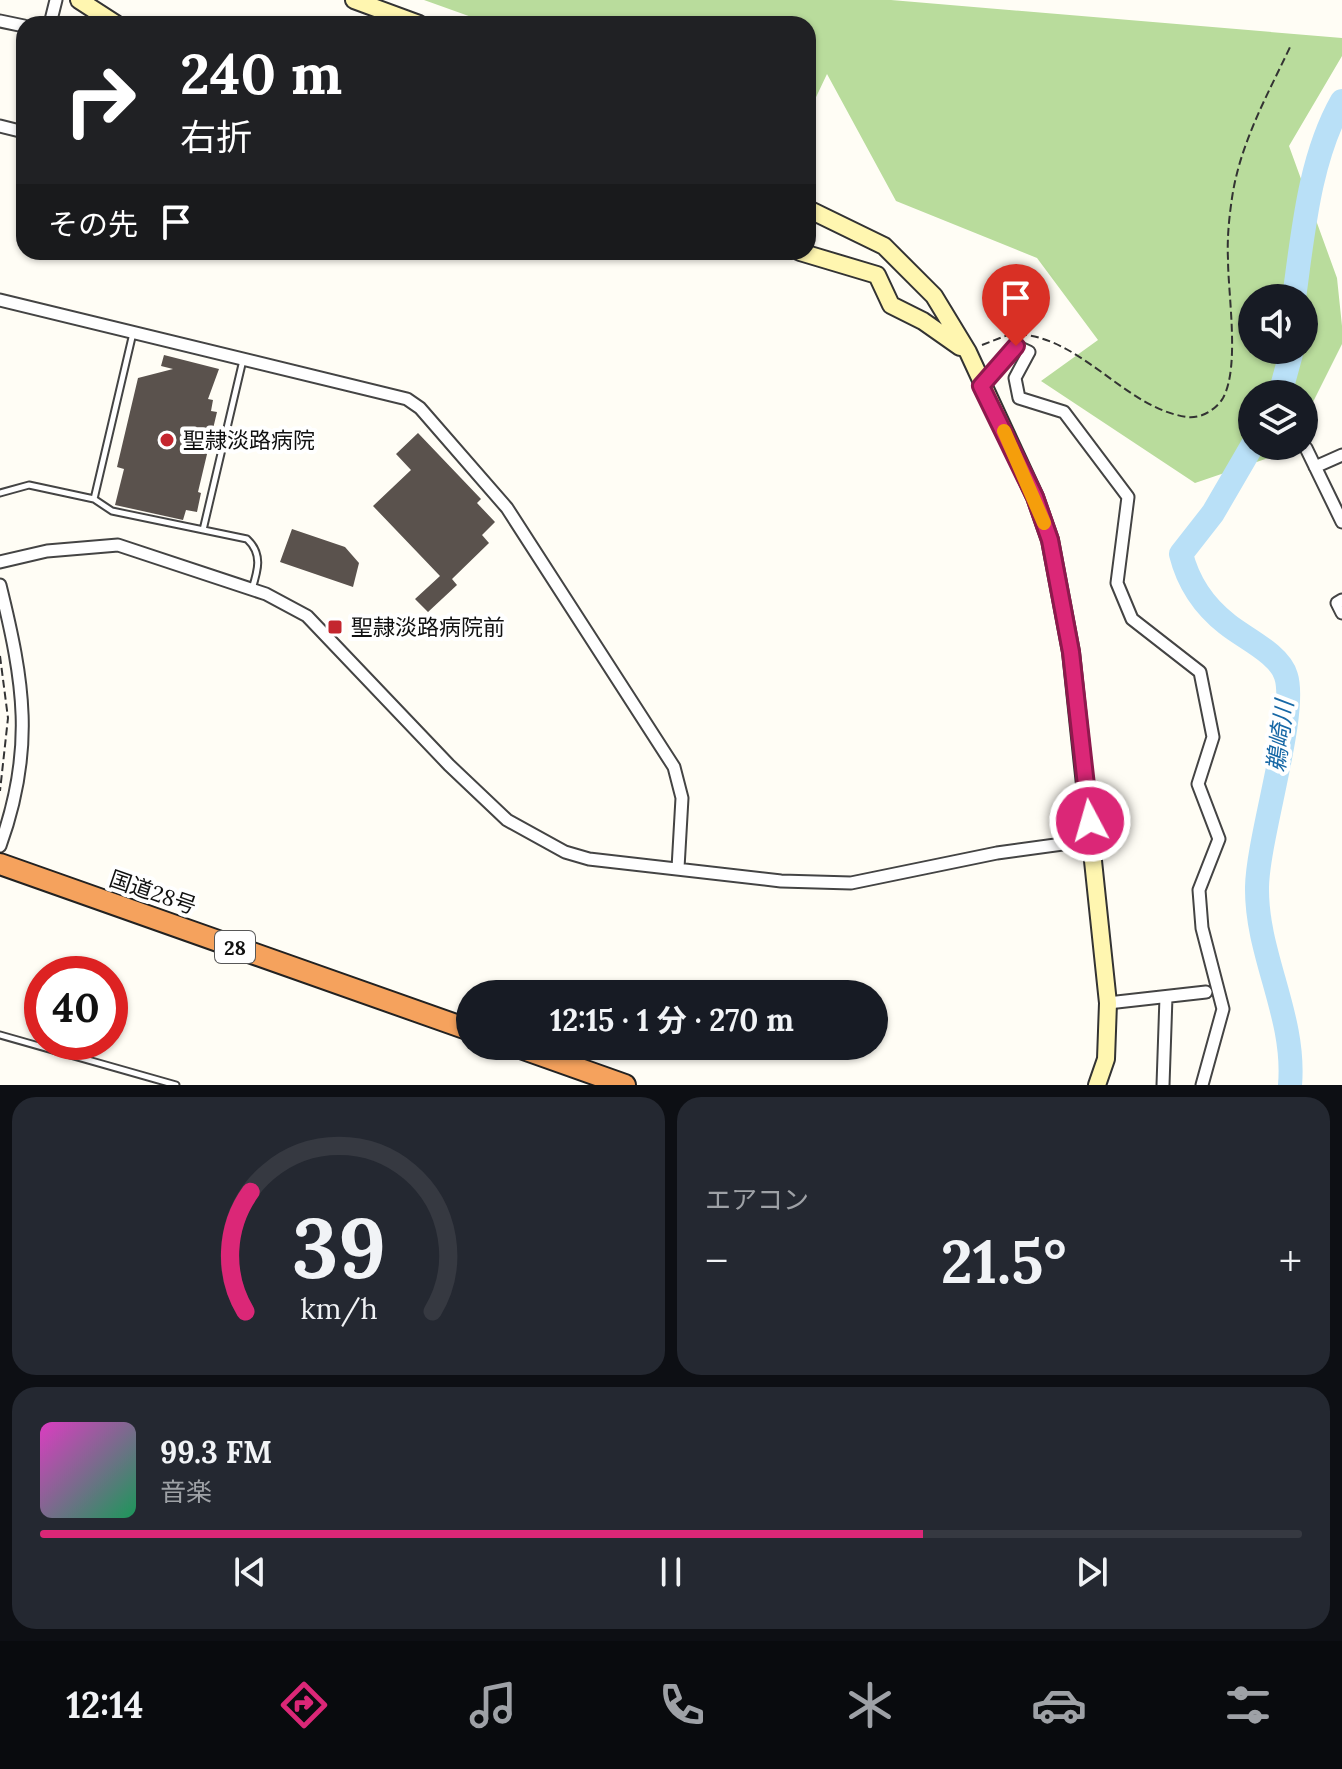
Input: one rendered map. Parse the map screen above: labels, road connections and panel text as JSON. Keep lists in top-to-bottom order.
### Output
{
  "streets": {
    "highway": ["国道28号", "28"]
  },
  "water": ["鵜崎川"],
  "places": {
    "other": ["聖隷淡路病院"],
    "transit": ["聖隷淡路病院前"]
  },
  "page": {
    "turn": ["240 m", "右折"],
    "then": "その先",
    "limit": "40",
    "trip": "12:15 · 1 分 · 270 m",
    "tile": "エアコン",
    "heat": ["−", "21.5°", "+"],
    "song": ["99.3 FM", "音楽"],
    "tabs": "12:14",
    "gauge": ["39", "km/h"]
  }
}
